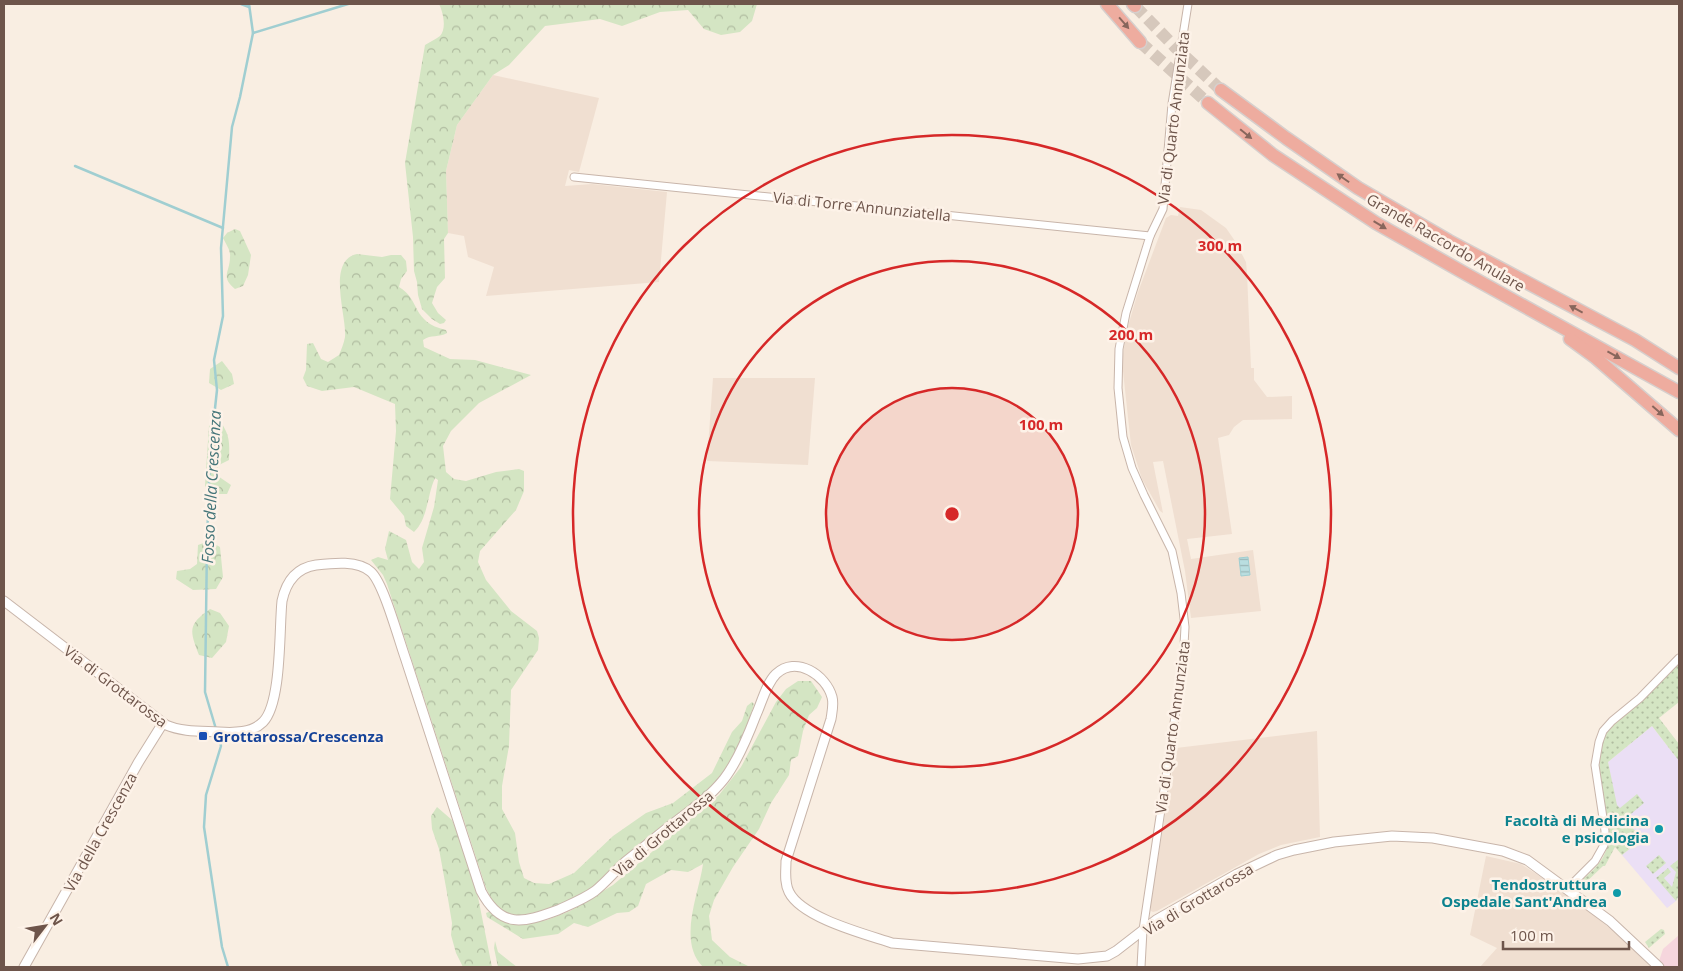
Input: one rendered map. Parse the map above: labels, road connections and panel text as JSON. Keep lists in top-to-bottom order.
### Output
{
  "streets": {
    "highway": ["Grande Raccordo Anulare"],
    "street": [
      "Via di Quarto Annunziata",
      "Via di Torre Annunziatella",
      "Via di Grottarossa",
      "Via della Crescenza"
    ]
  },
  "crossings": [
    ["Via di Quarto Annunziata", "Via di Torre Annunziatella"],
    ["Via di Quarto Annunziata", "Via di Grottarossa"],
    ["Via di Grottarossa", "Via della Crescenza"]
  ],
  "water": ["Fosso della Crescenza"],
  "places": {
    "transit": ["Grottarossa/Crescenza"],
    "other": ["Facoltà di Medicina e psicologia", "Tendostruttura Ospedale Sant'Andrea"]
  },
  "scale_bar": "100 m",
  "north": "top right",
  "rings": ["300 m", "200 m", "100 m"]
}
